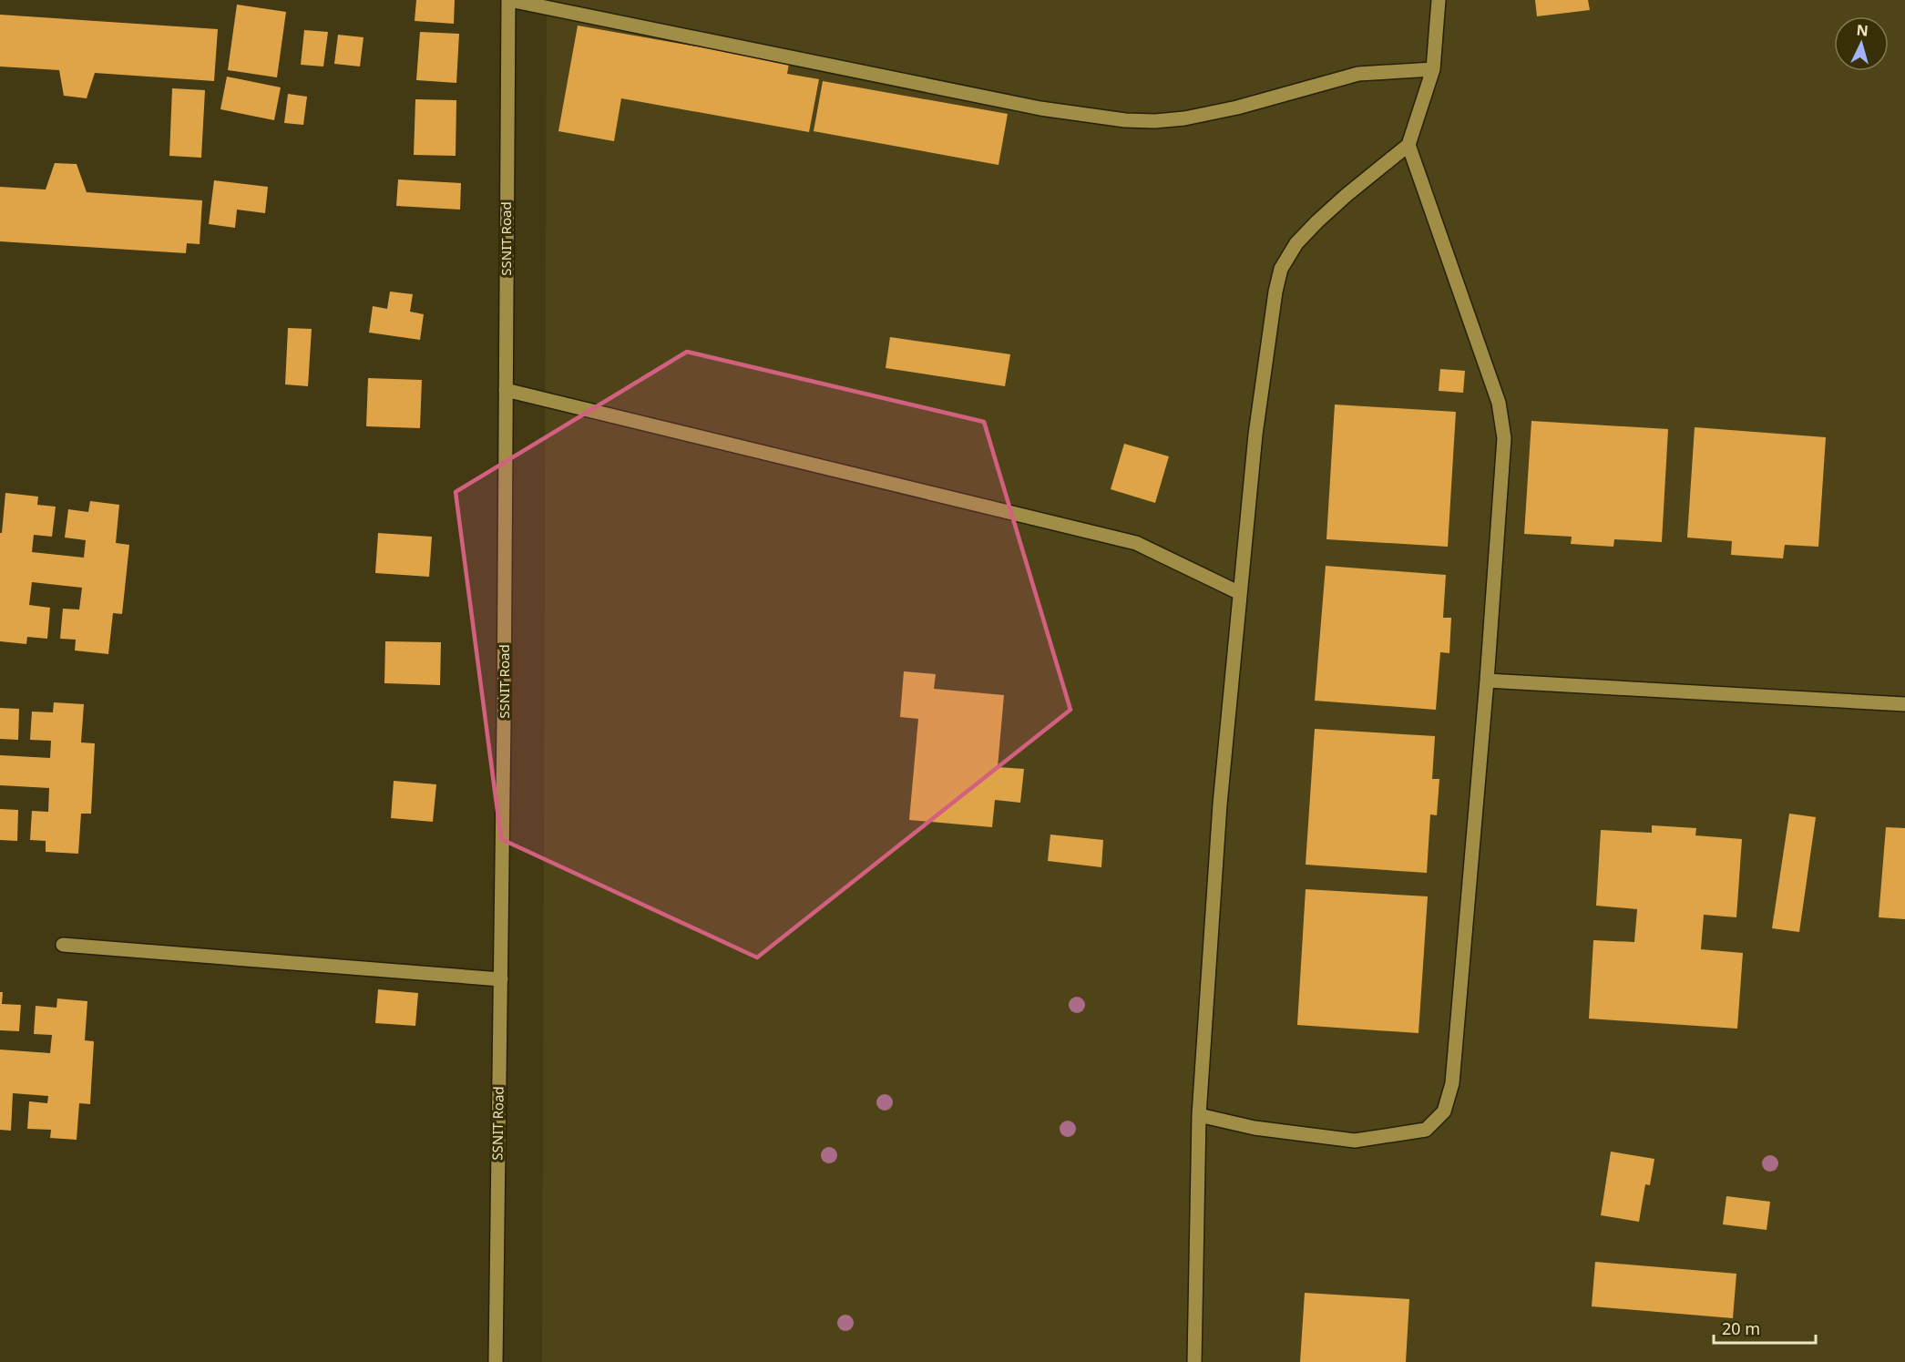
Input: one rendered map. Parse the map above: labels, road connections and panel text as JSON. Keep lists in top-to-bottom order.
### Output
{
  "streets": {
    "street": ["SSNIT Road"]
  },
  "scale_bar": "20 m",
  "north": "top"
}
